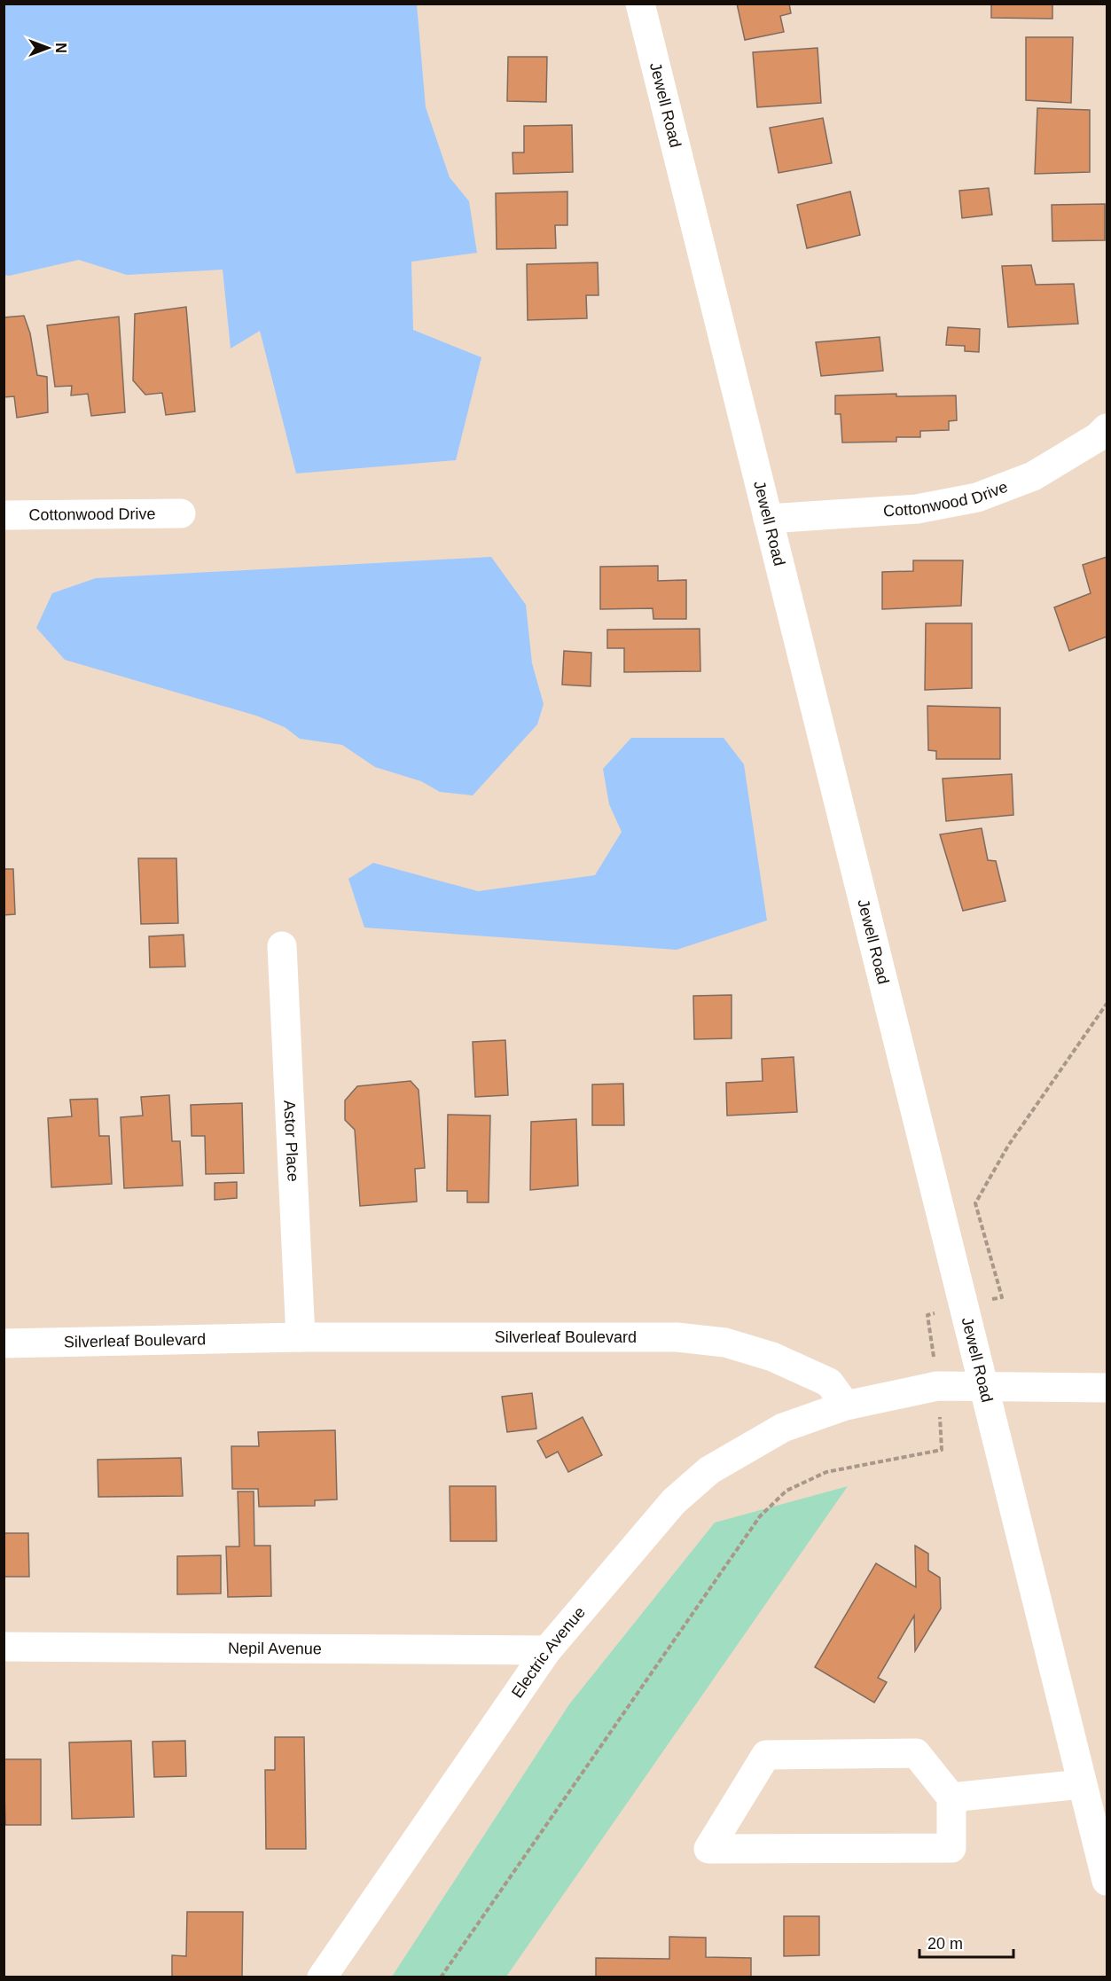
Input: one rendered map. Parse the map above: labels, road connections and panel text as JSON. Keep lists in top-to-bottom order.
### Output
{
  "streets": {
    "street": [
      "Jewell Road",
      "Cottonwood Drive",
      "Astor Place",
      "Silverleaf Boulevard",
      "Nepil Avenue",
      "Electric Avenue"
    ]
  },
  "crossings": [
    ["Jewell Road", "Cottonwood Drive"],
    ["Astor Place", "Silverleaf Boulevard"],
    ["Silverleaf Boulevard", "Electric Avenue"],
    ["Nepil Avenue", "Electric Avenue"]
  ],
  "scale_bar": "20 m",
  "north": "right"
}
